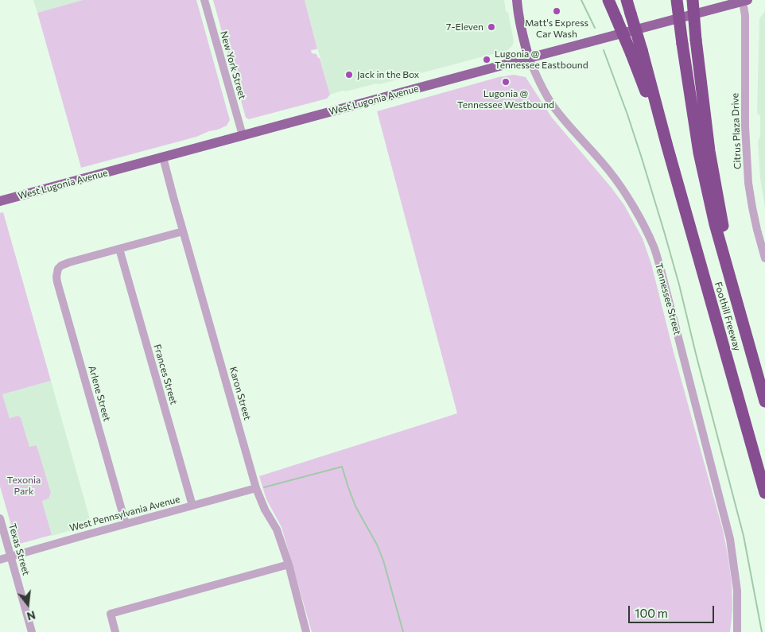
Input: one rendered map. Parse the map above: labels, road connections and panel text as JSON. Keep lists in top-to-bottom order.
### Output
{
  "streets": {
    "highway": ["Foothill Freeway"],
    "main road": ["West Lugonia Avenue", "Tennessee Street"],
    "street": [
      "New York Street",
      "Citrus Plaza Drive",
      "Frances Street",
      "Arlene Street",
      "Karon Street",
      "West Pennsylvania Avenue",
      "Texas Street"
    ]
  },
  "crossings": [
    ["New York Street", "West Lugonia Avenue"],
    ["West Lugonia Avenue", "Citrus Plaza Drive"],
    ["West Lugonia Avenue", "Tennessee Street"],
    ["West Lugonia Avenue", "Karon Street"],
    ["Frances Street", "Arlene Street"],
    ["Frances Street", "West Pennsylvania Avenue"],
    ["Arlene Street", "West Pennsylvania Avenue"],
    ["Karon Street", "West Pennsylvania Avenue"],
    ["West Pennsylvania Avenue", "Texas Street"]
  ],
  "parks": ["Texonia Park"],
  "places": [
    "Matt's Express Car Wash",
    "7-Eleven",
    "Lugonia @ Tennessee Eastbound",
    "Jack in the Box",
    "Lugonia @ Tennessee Westbound"
  ],
  "scale_bar": "100 m",
  "north": "bottom"
}
